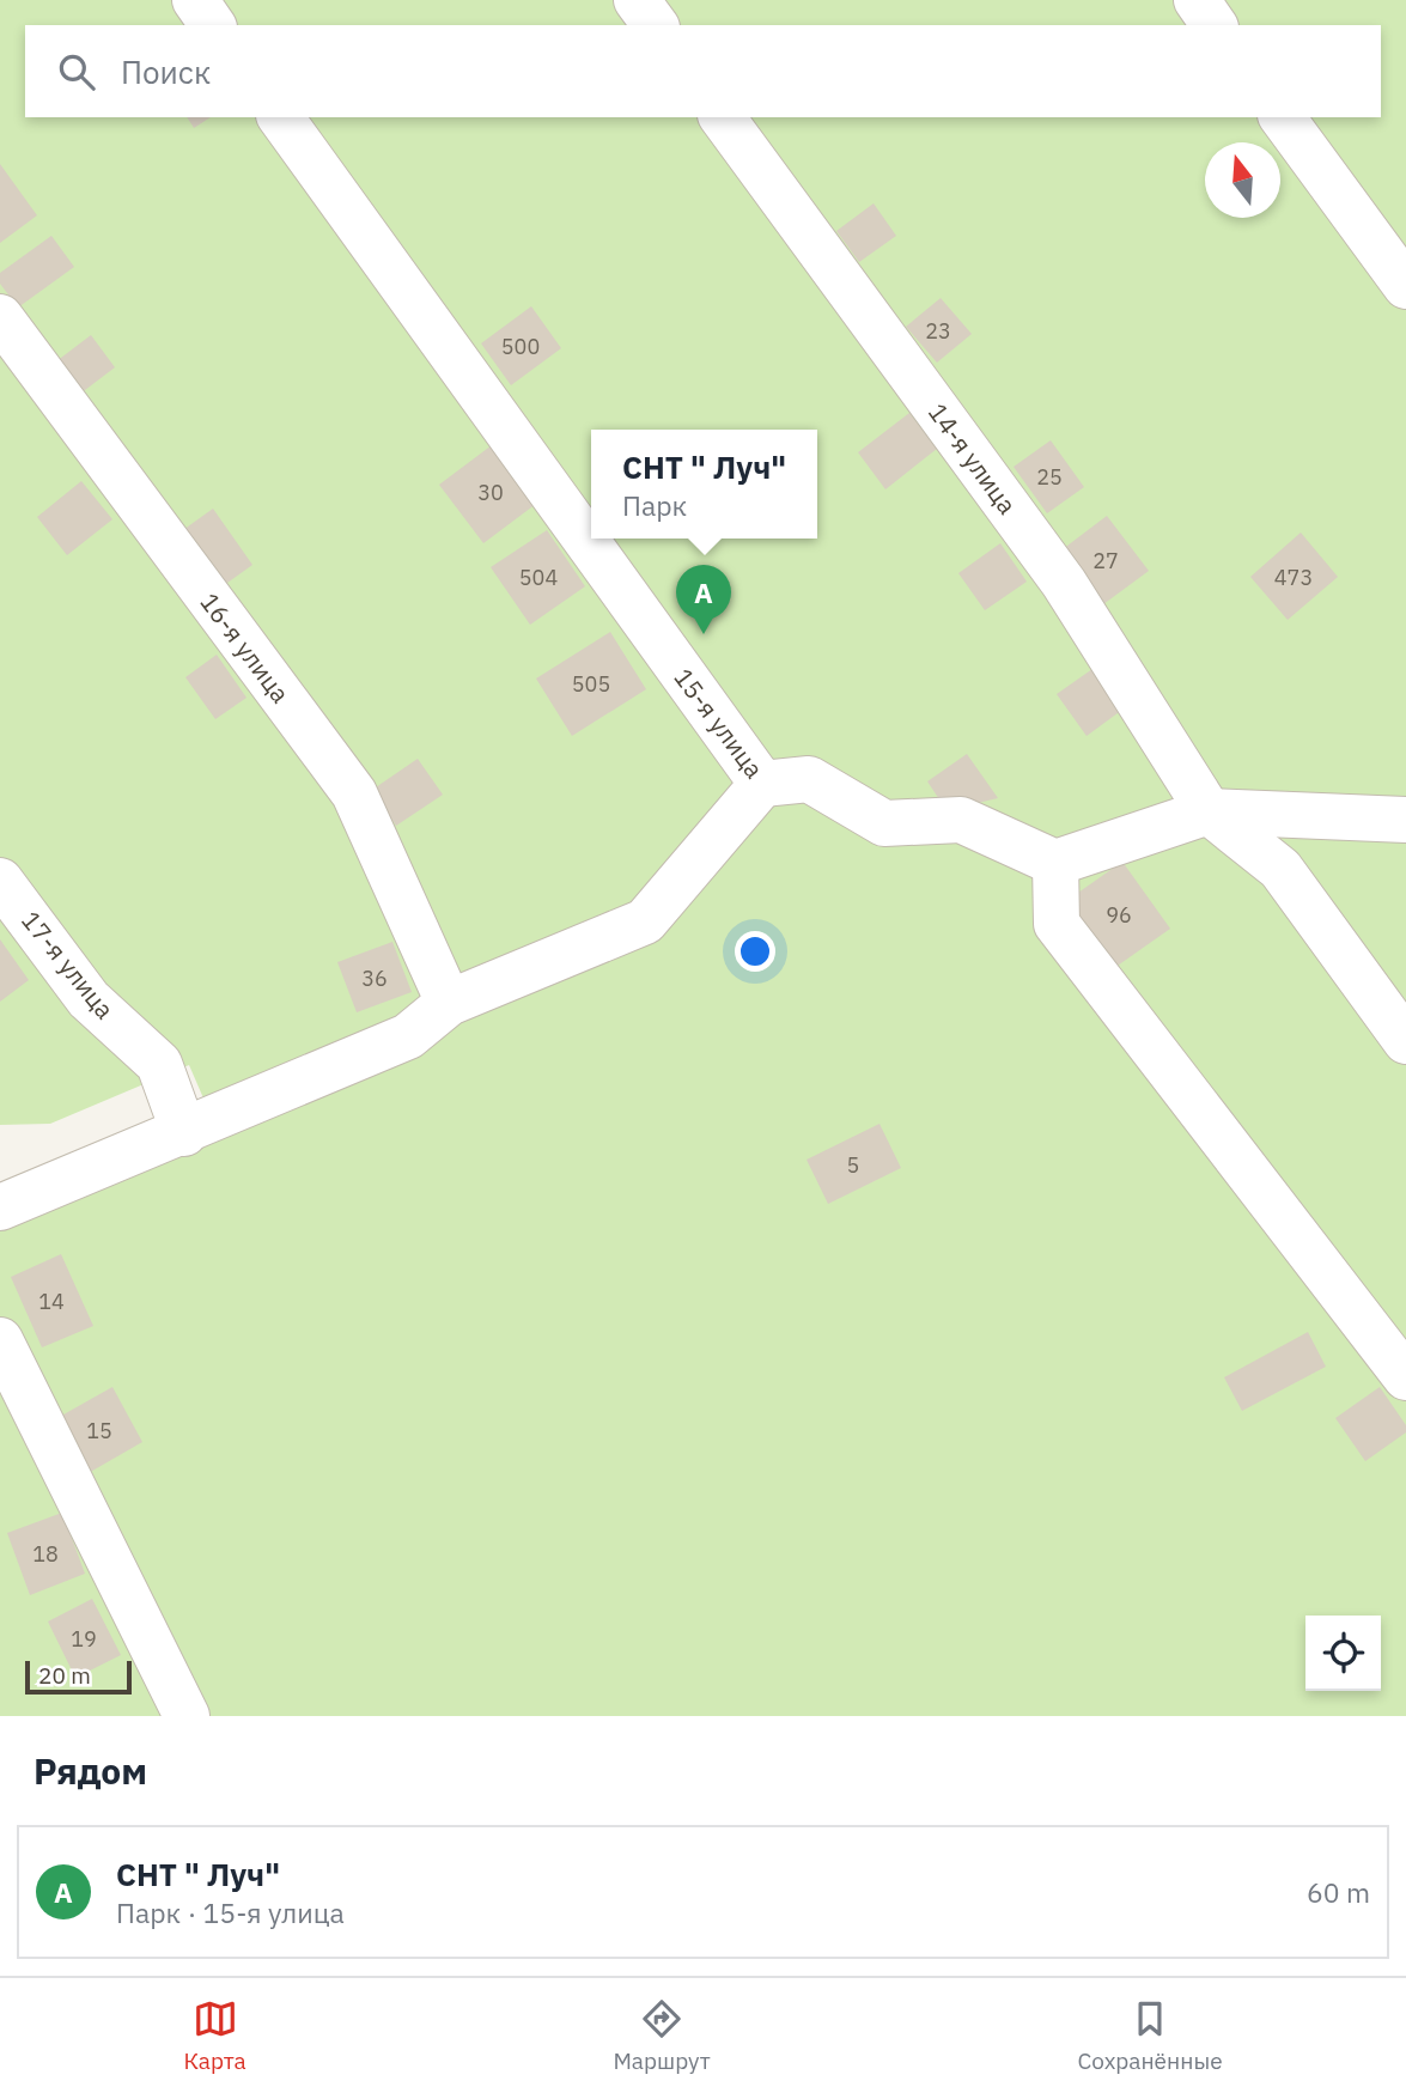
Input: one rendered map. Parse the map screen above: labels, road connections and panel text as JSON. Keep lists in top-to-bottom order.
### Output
{
  "streets": {
    "street": [
      "14-я улица",
      "16-я улица",
      "15-я улица",
      "17-я улица"
    ]
  },
  "house_numbers": [
    "23",
    "500",
    "25",
    "30",
    "27",
    "504",
    "473",
    "505",
    "96",
    "36",
    "5",
    "14",
    "15",
    "18",
    "19"
  ],
  "scale_bar": "20 m",
  "north": "top",
  "page": {
    "search": "Поиск",
    "popup": ["СНТ \" Луч\"", "Парк"],
    "pins": "A",
    "scale": "20 m",
    "heading": "Рядом",
    "list": [
      {
        "mark": "A",
        "name": "СНТ \" Луч\"",
        "note": "Парк · 15-я улица",
        "value": "60 m"
      }
    ],
    "nav": ["Карта", "Маршрут", "Сохранённые"]
  }
}
